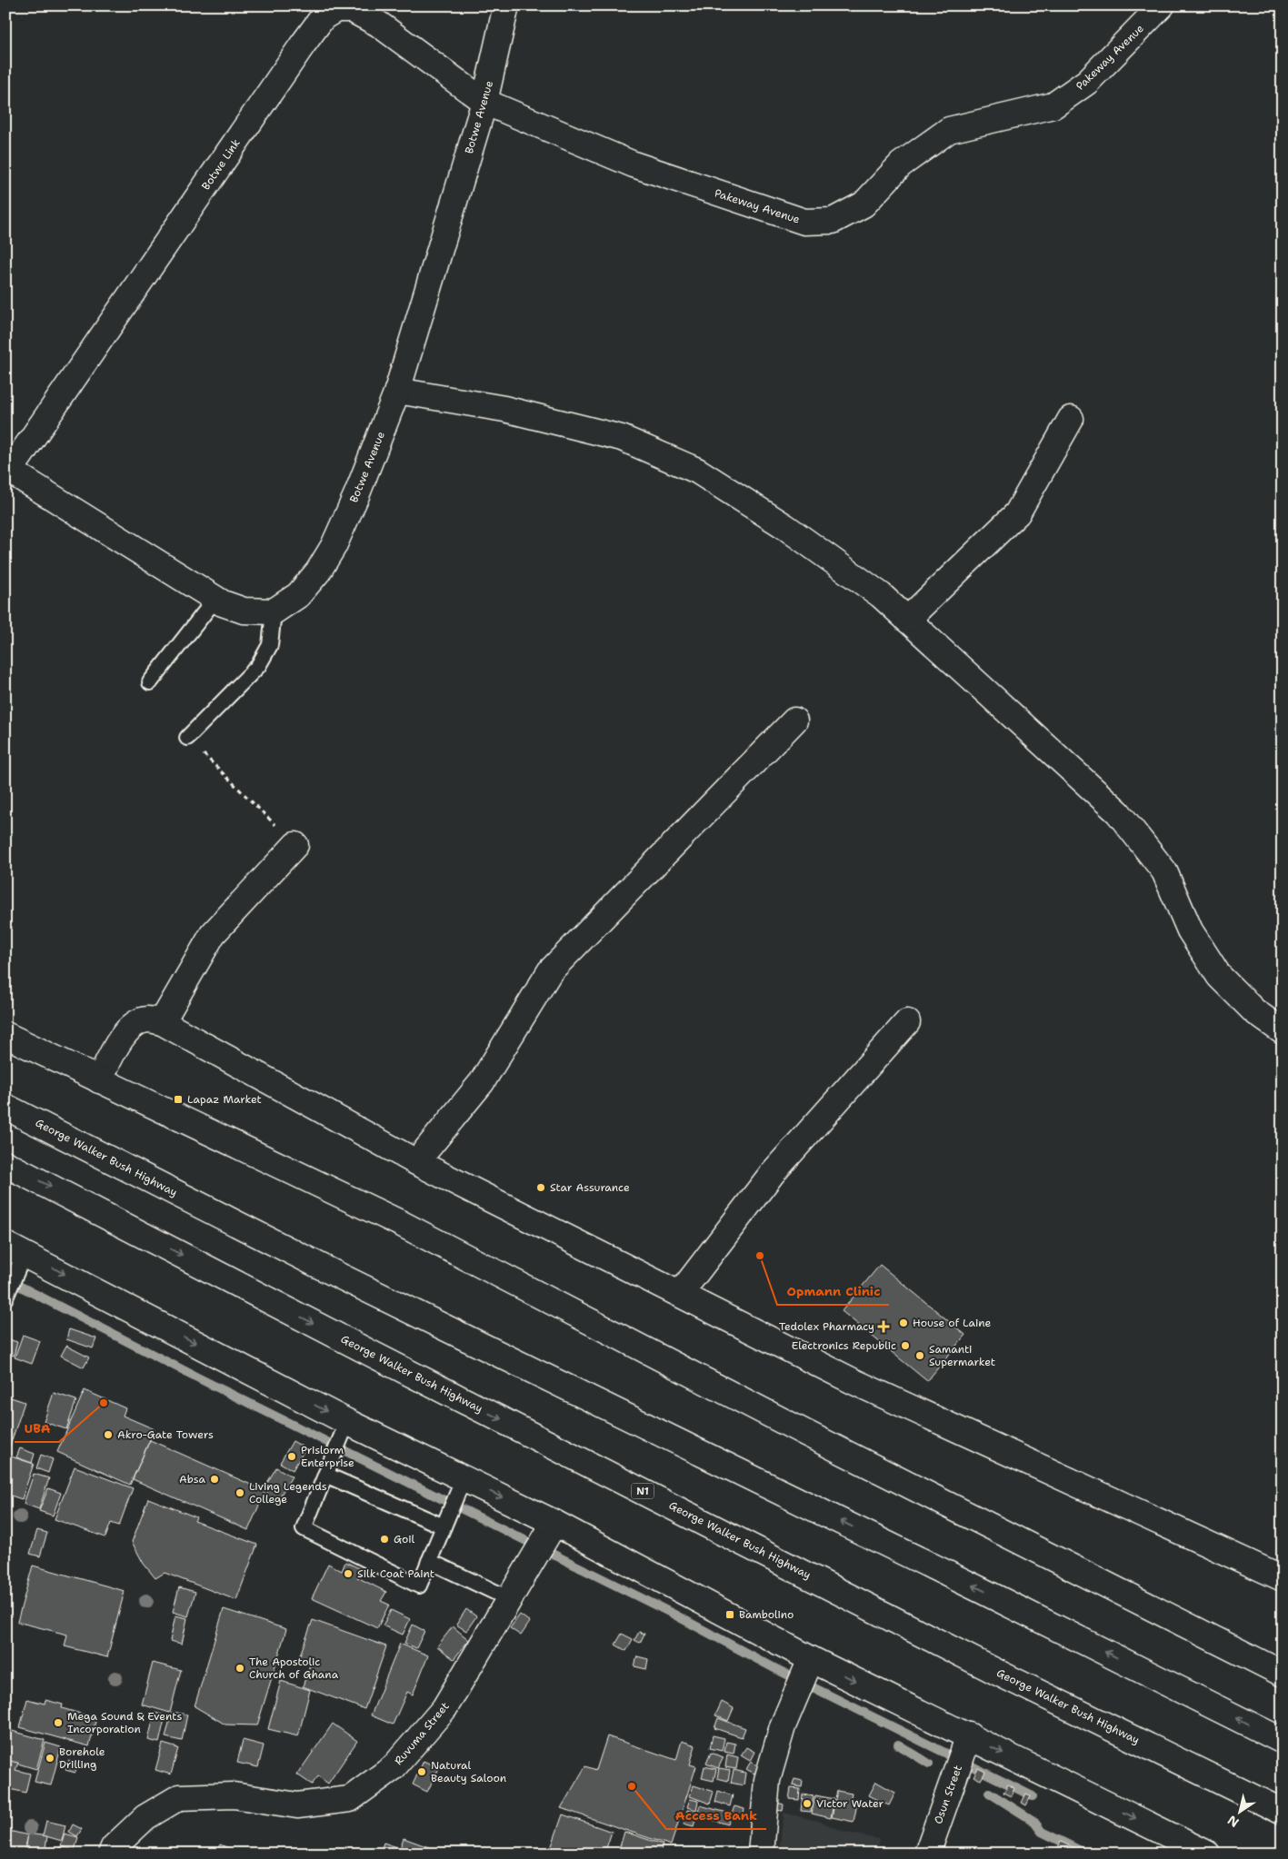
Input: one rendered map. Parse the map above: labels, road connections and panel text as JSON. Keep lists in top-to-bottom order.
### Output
{
  "streets": {
    "main road": [
      "Pakeway Avenue",
      "Botwe Avenue",
      "Botwe Link",
      "George Walker Bush Highway",
      "N1",
      "Ruvuma Street",
      "Osun Street"
    ]
  },
  "crossings": [
    ["Pakeway Avenue", "Botwe Avenue"],
    ["Pakeway Avenue", "Botwe Link"],
    ["Botwe Avenue", "Botwe Link"]
  ],
  "places": {
    "transit": ["Lapaz Market", "Bambolino"],
    "other": [
      "Star Assurance",
      "Opmann Clinic",
      "House of Laine",
      "Electronics Republic",
      "Samanti Supermarket",
      "UBA",
      "Akro-Gate Towers",
      "Prislorm Enterprise",
      "Absa",
      "Living Legends College",
      "Goil",
      "Silk Coat Paint",
      "The Apostolic Church of Ghana",
      "Mega Sound & Events Incorporation",
      "Borehole Drilling",
      "Natural Beauty Saloon",
      "Access Bank",
      "Victor Water"
    ],
    "health": ["Tedolex Pharmacy"]
  },
  "north": "bottom left"
}
